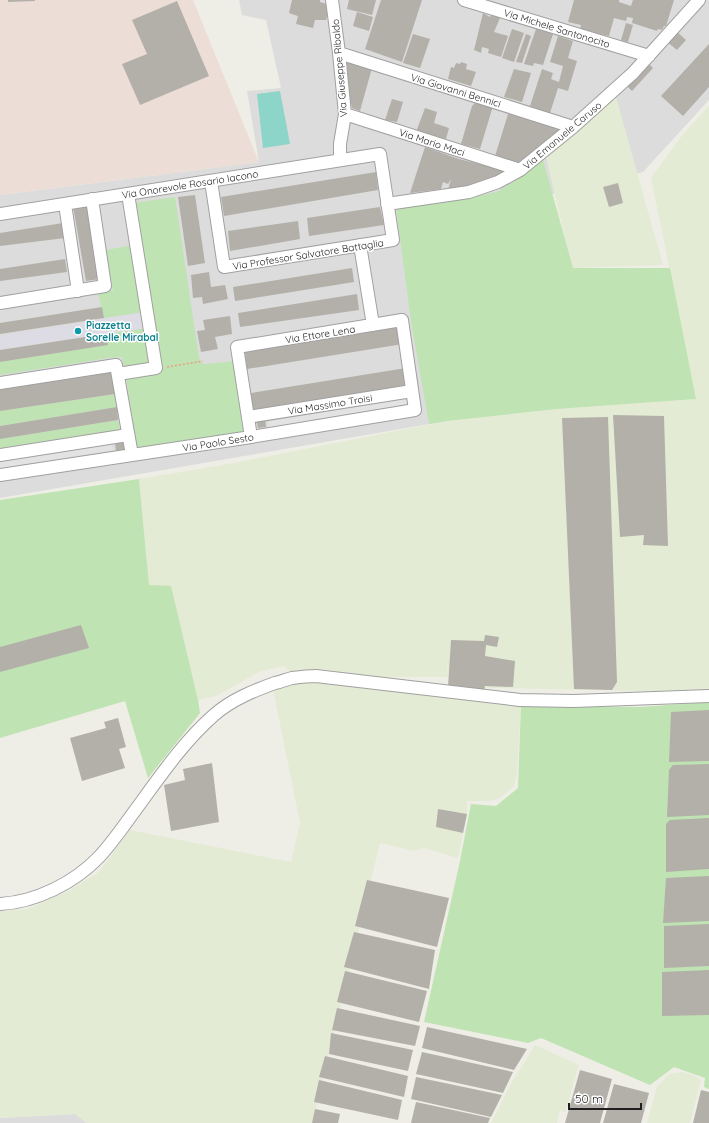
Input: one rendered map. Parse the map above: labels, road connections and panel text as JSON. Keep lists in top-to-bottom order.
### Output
{
  "streets": {
    "street": [
      "Via Michele Santonocito",
      "Via Giuseppe Ribaldo",
      "Via Giovanni Bennici",
      "Via Emanuele Caruso",
      "Via Mario Maci",
      "Via Onorevole Rosario Iacono",
      "Via Professor Salvatore Battaglia",
      "Via Ettore Lena",
      "Via Massimo Troisi",
      "Via Paolo Sesto"
    ]
  },
  "crossings": [
    ["Via Michele Santonocito", "Via Emanuele Caruso"],
    ["Via Giuseppe Ribaldo", "Via Giovanni Bennici"],
    ["Via Giuseppe Ribaldo", "Via Mario Maci"],
    ["Via Giuseppe Ribaldo", "Via Onorevole Rosario Iacono"],
    ["Via Giovanni Bennici", "Via Emanuele Caruso"],
    ["Via Emanuele Caruso", "Via Mario Maci"],
    ["Via Emanuele Caruso", "Via Onorevole Rosario Iacono"],
    ["Via Emanuele Caruso", "Via Professor Salvatore Battaglia"],
    ["Via Onorevole Rosario Iacono", "Via Professor Salvatore Battaglia"],
    ["Via Ettore Lena", "Via Massimo Troisi"],
    ["Via Ettore Lena", "Via Paolo Sesto"],
    ["Via Massimo Troisi", "Via Paolo Sesto"]
  ],
  "places": ["Piazzetta Sorelle Mirabal"],
  "scale_bar": "50 m"
}
